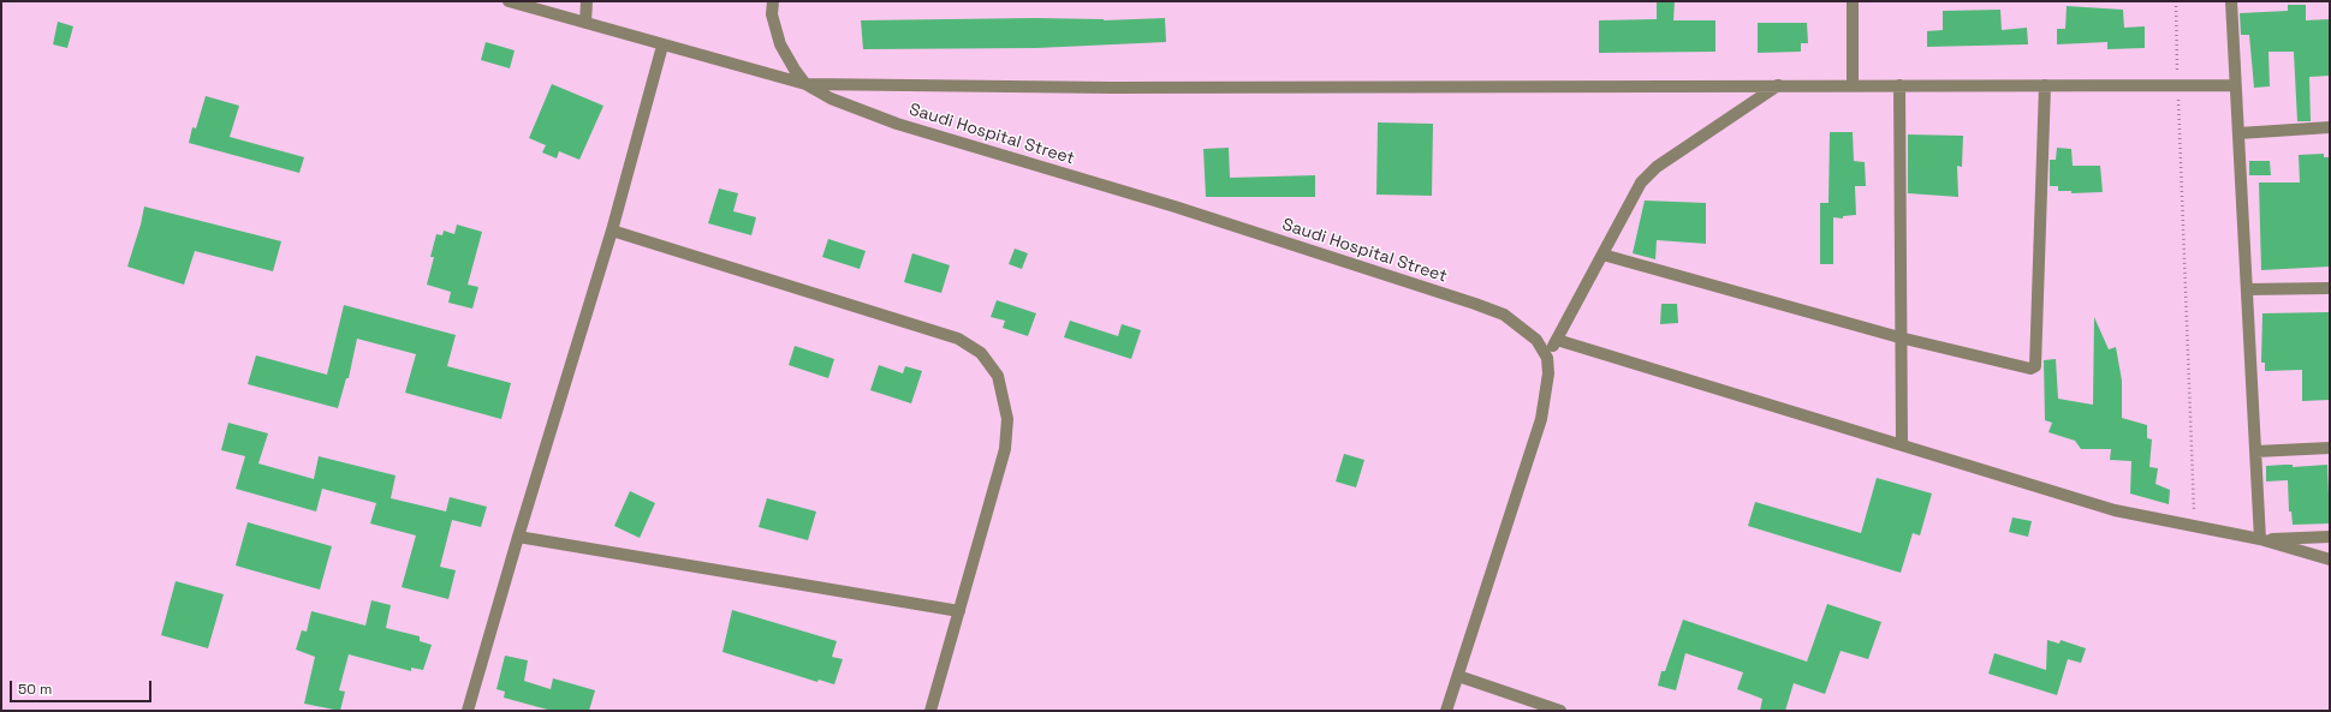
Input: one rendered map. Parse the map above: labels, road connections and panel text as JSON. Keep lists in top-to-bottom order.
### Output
{
  "streets": {
    "street": ["Saudi Hospital Street"]
  },
  "scale_bar": "50 m"
}
